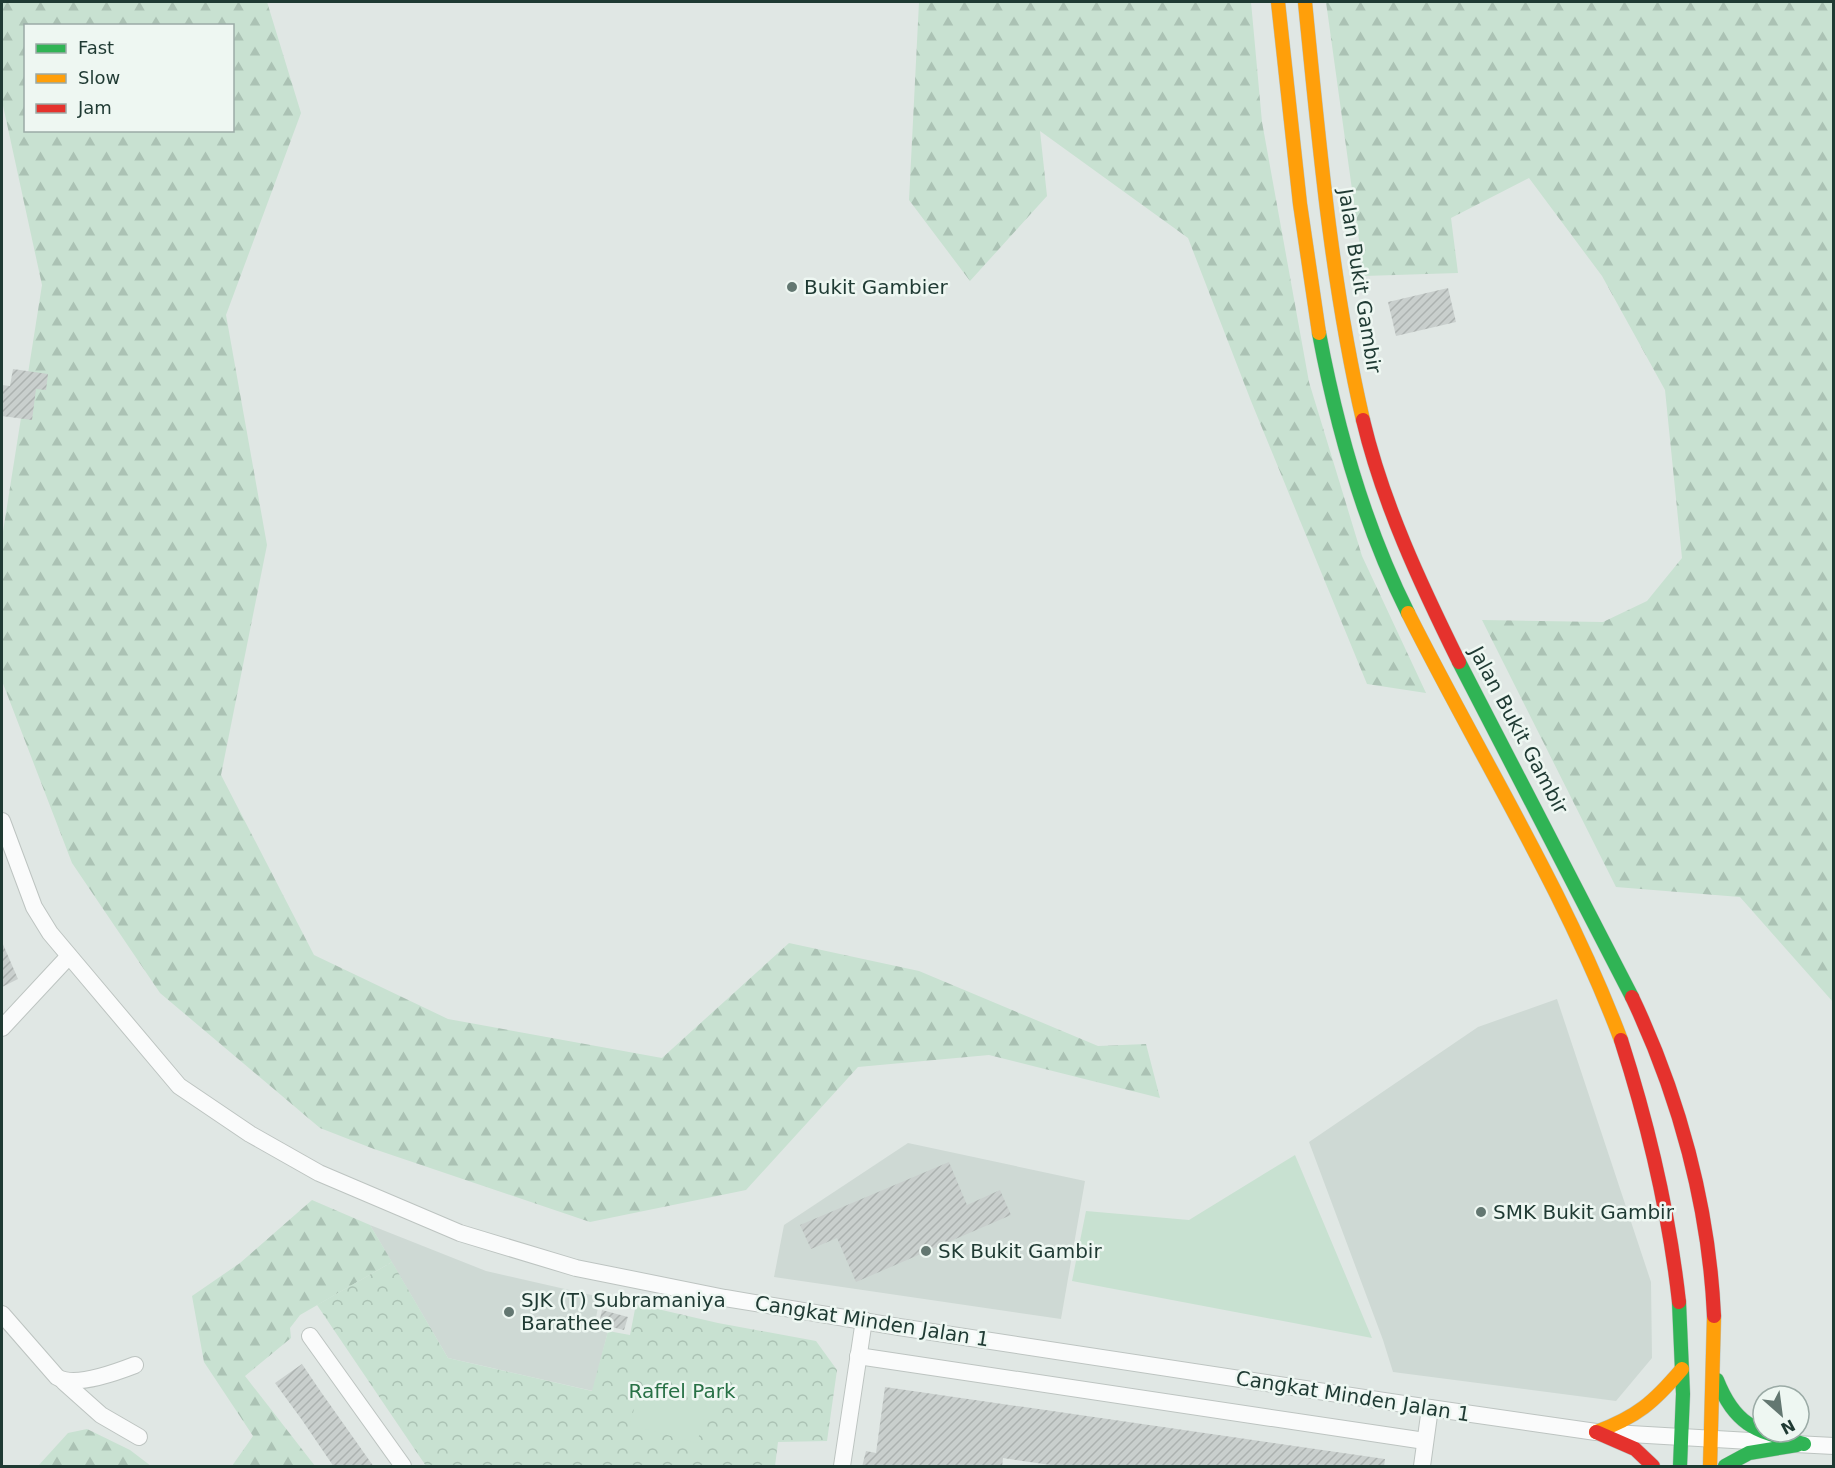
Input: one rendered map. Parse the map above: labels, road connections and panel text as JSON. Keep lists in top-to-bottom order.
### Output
{
  "streets": {
    "main road": ["Jalan Bukit Gambir"],
    "street": ["Cangkat Minden Jalan 1"]
  },
  "crossings": [
    ["Jalan Bukit Gambir", "Cangkat Minden Jalan 1"]
  ],
  "parks": ["Raffel Park"],
  "places": [
    "Bukit Gambier",
    "SMK Bukit Gambir",
    "SK Bukit Gambir",
    "SJK (T) Subramaniya Barathee"
  ],
  "legend": ["Fast", "Slow", "Jam"],
  "north": "bottom right"
}
